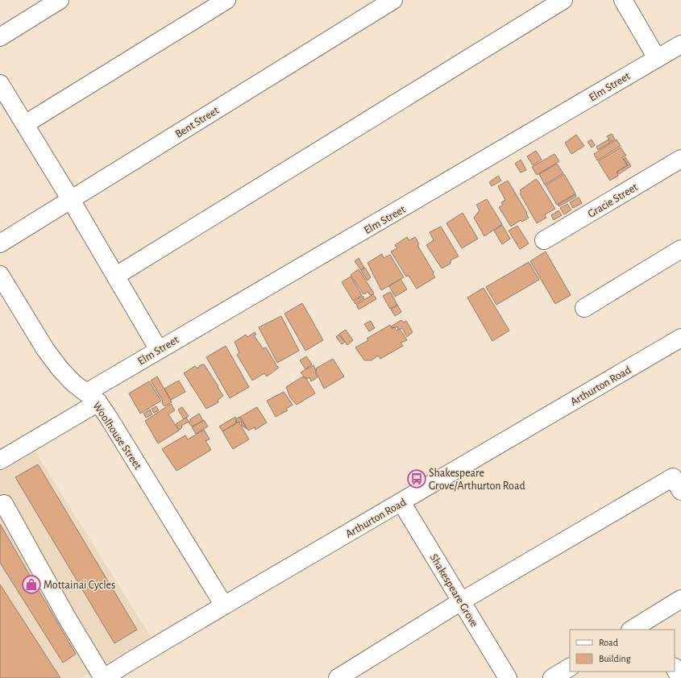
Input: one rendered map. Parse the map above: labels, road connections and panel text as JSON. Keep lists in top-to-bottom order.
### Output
{
  "streets": {
    "street": [
      "Elm Street",
      "Bent Street",
      "Gracie Street",
      "Arthurton Road",
      "Woolhouse Street",
      "Shakespeare Grove"
    ]
  },
  "crossings": [
    ["Elm Street", "Woolhouse Street"],
    ["Arthurton Road", "Woolhouse Street"],
    ["Arthurton Road", "Shakespeare Grove"]
  ],
  "places": {
    "bus stop": ["Shakespeare Grove/Arthurton Road"],
    "shop": ["Mottainai Cycles"]
  },
  "legend": ["Road", "Building"]
}
